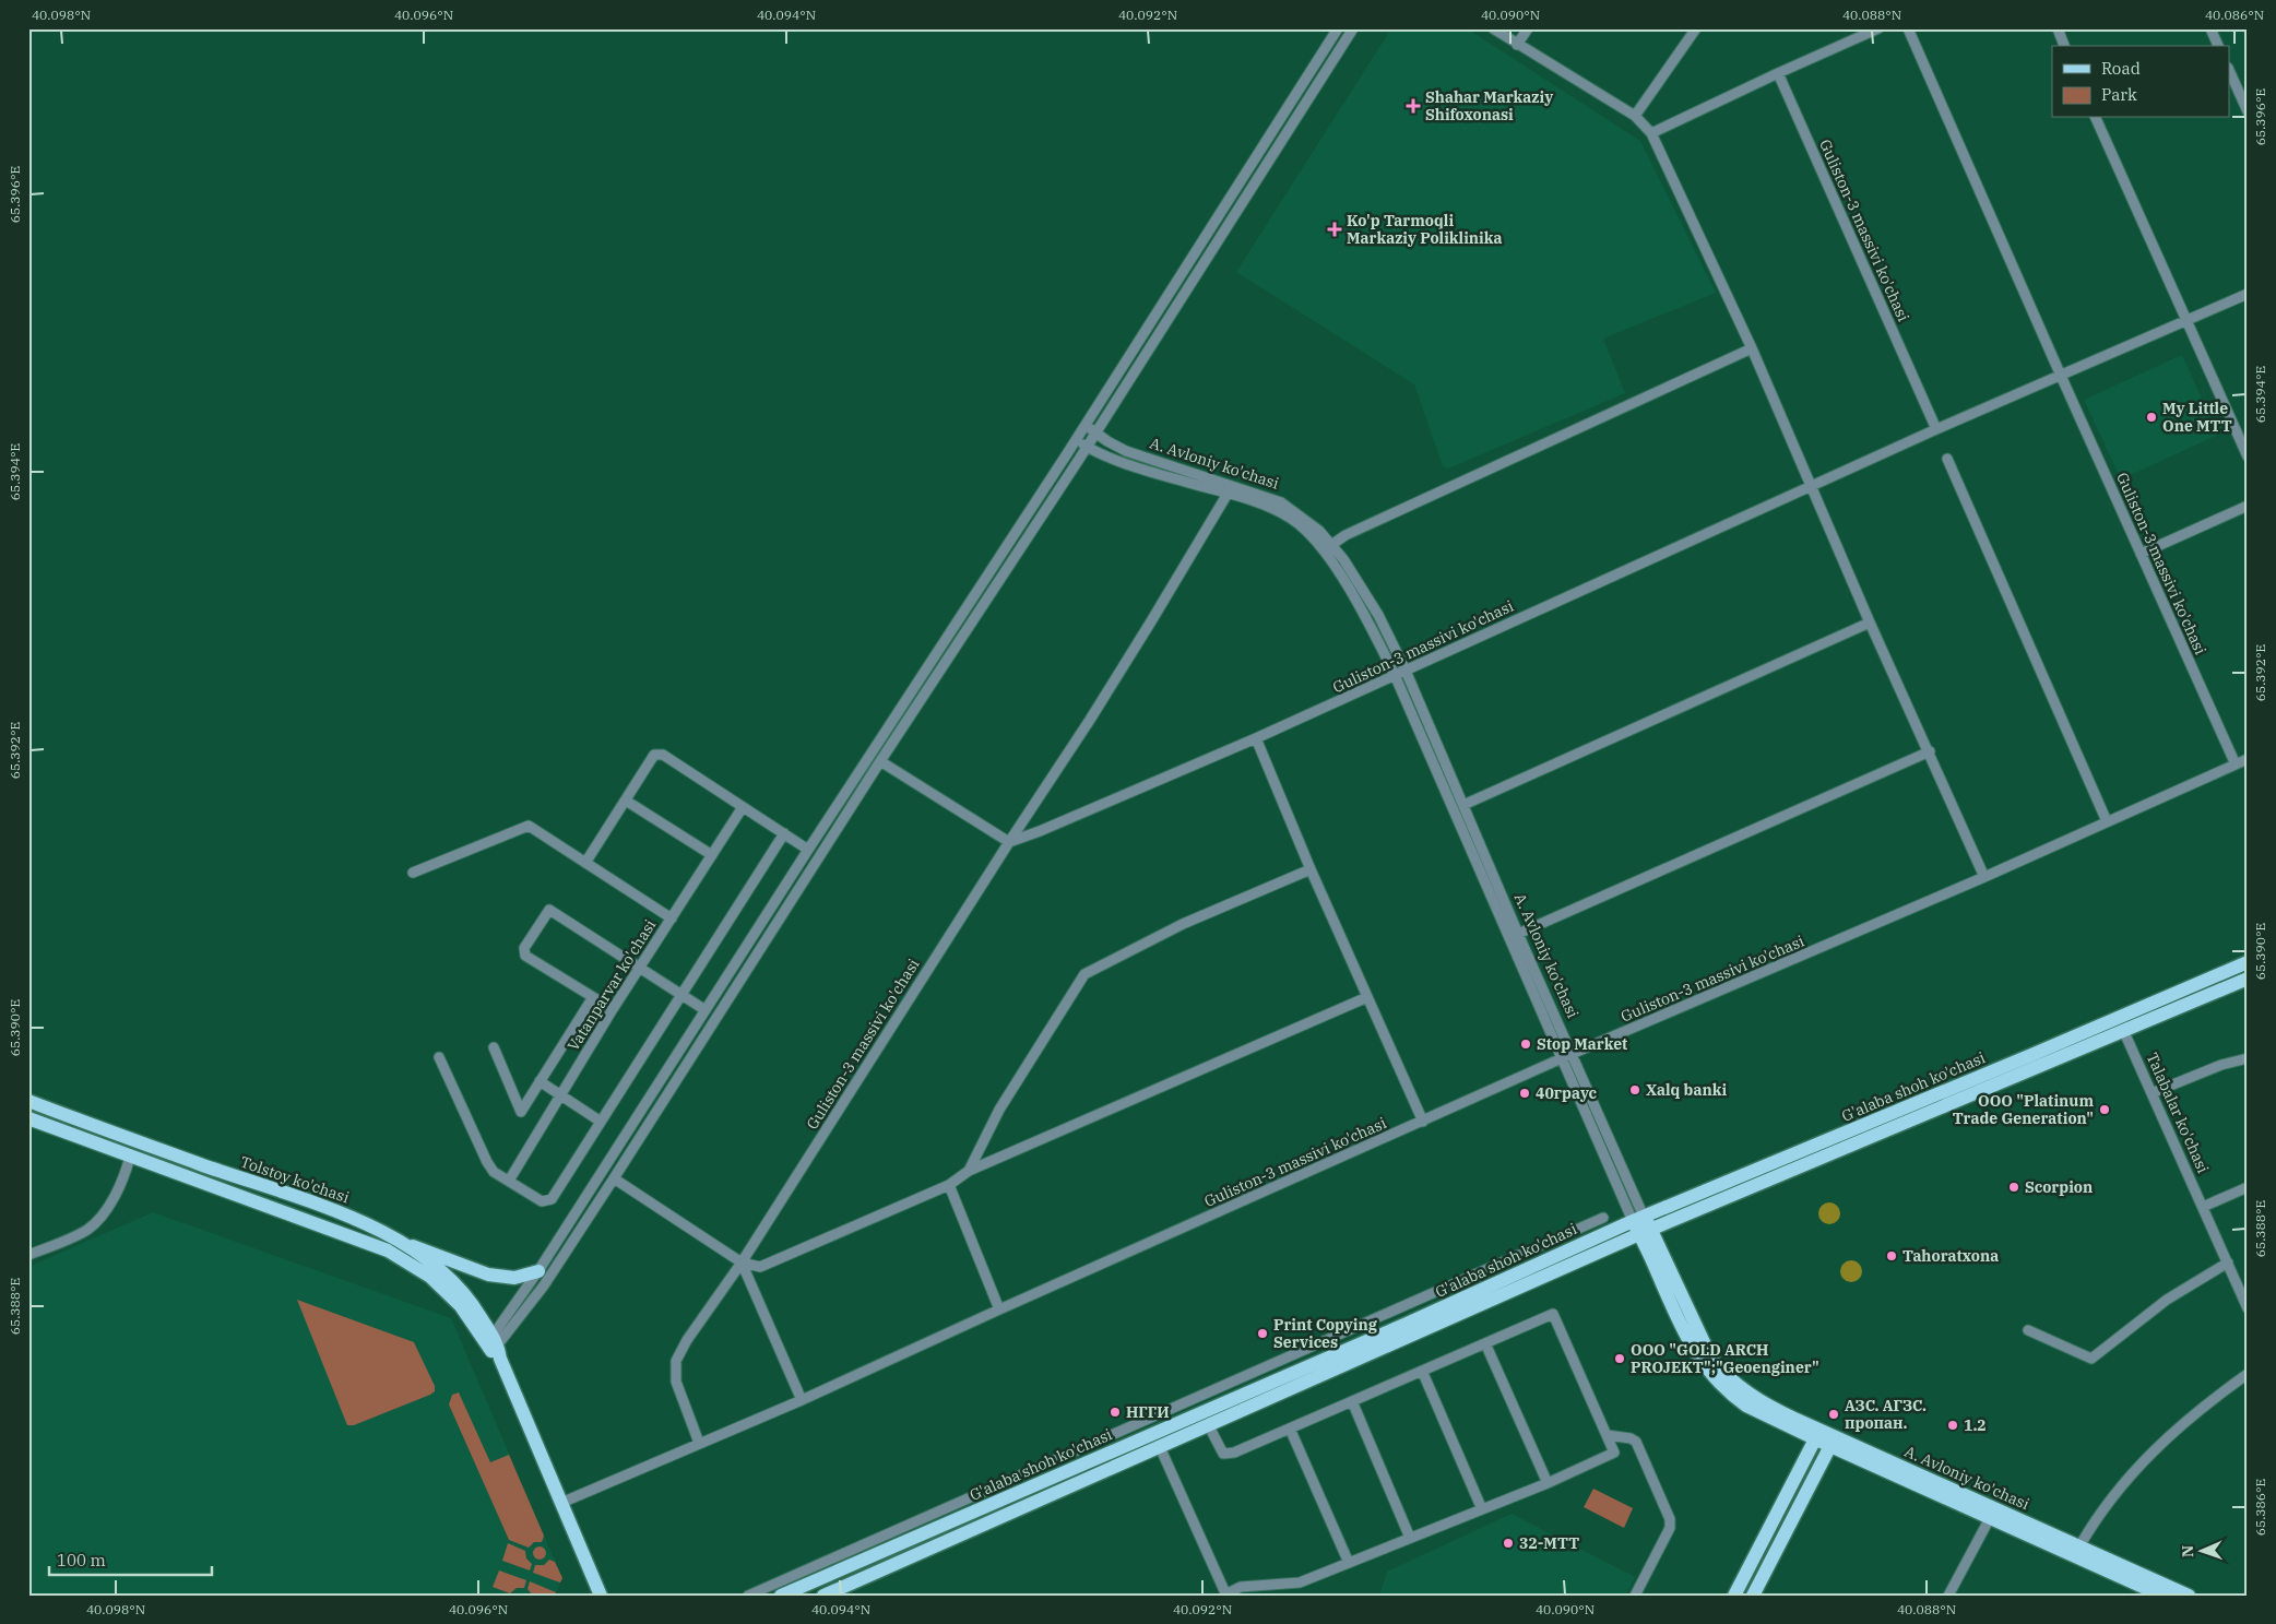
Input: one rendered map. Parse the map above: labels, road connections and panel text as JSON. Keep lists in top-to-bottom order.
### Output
{
  "streets": {
    "main road": ["A. Avloniy ko'chasi", "G'alaba shoh ko'chasi", "Tolstoy ko'chasi"],
    "street": ["Guliston-3 massivi ko'chasi", "Vatanparvar ko'chasi", "Talabalar ko'chasi"]
  },
  "crossings": [
    ["Guliston-3 massivi ko'chasi", "A. Avloniy ko'chasi"],
    ["Guliston-3 massivi ko'chasi", "Tolstoy ko'chasi"],
    ["A. Avloniy ko'chasi", "G'alaba shoh ko'chasi"],
    ["G'alaba shoh ko'chasi", "Talabalar ko'chasi"]
  ],
  "places": {
    "health": ["Shahar Markaziy Shifoxonasi", "Ko'p Tarmoqli Markaziy Poliklinika"],
    "other": [
      "My Little One MTT",
      "Stop Market",
      "Xalq banki",
      "40граус",
      "OOO \"Platinum Trade Generation\"",
      "Scorpion",
      "Tahoratxona",
      "Print Copying Services",
      "ООО \"GOLD ARCH PROJEKT\";\"Geoenginer\"",
      "НГГИ",
      "АЗС. АГЗС. пропан.",
      "1.2",
      "32-MTT"
    ]
  },
  "legend": ["Road", "Park"],
  "scale_bar": "100 m",
  "north": "left",
  "coordinates": [
    "40.098°N",
    "40.096°N",
    "40.094°N",
    "40.092°N",
    "40.090°N",
    "40.088°N",
    "40.086°N",
    "65.396°E",
    "65.394°E",
    "65.392°E",
    "65.390°E",
    "65.388°E",
    "65.386°E"
  ]
}
